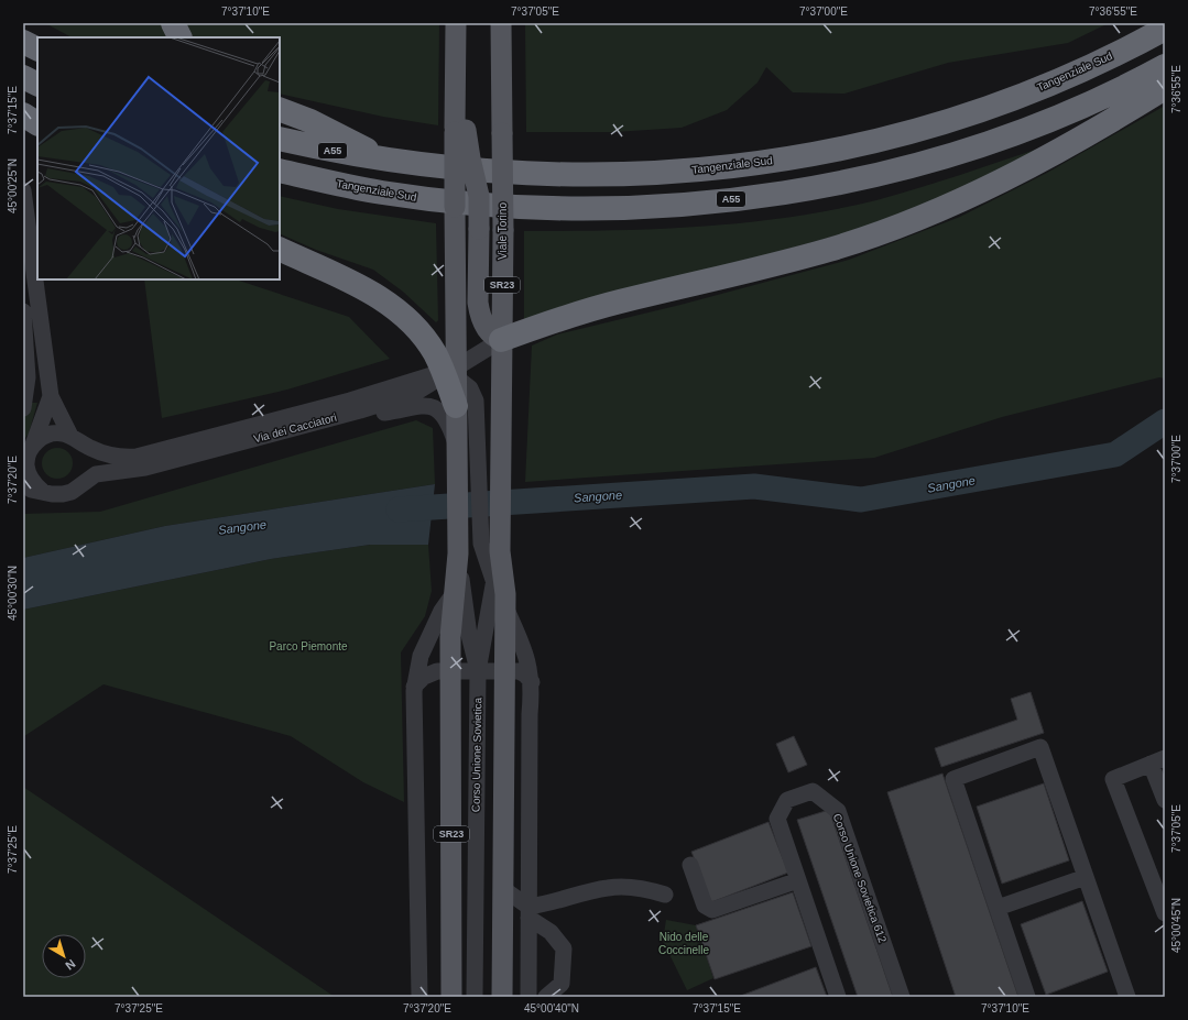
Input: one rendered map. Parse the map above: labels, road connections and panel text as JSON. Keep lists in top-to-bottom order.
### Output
{
  "streets": {
    "highway": ["Tangenziale Sud", "A55"],
    "main road": ["Viale Torino", "SR23"],
    "street": ["Via dei Cacciatori", "Corso Unione Sovietica", "Corso Unione Sovietica 612"]
  },
  "crossings": [
    ["Viale Torino", "SR23"],
    ["Viale Torino", "Via dei Cacciatori"]
  ],
  "water": ["Sangone"],
  "parks": ["Parco Piemonte", "Nido delle Coccinelle"],
  "north": "bottom right",
  "coordinates": [
    "7°37'10\"E",
    "7°37'05\"E",
    "7°37'00\"E",
    "7°36'55\"E",
    "7°37'15\"E",
    "45°00'25\"N",
    "7°37'20\"E",
    "45°00'30\"N",
    "7°37'25\"E",
    "45°00'45\"N",
    "45°00'40\"N"
  ]
}
